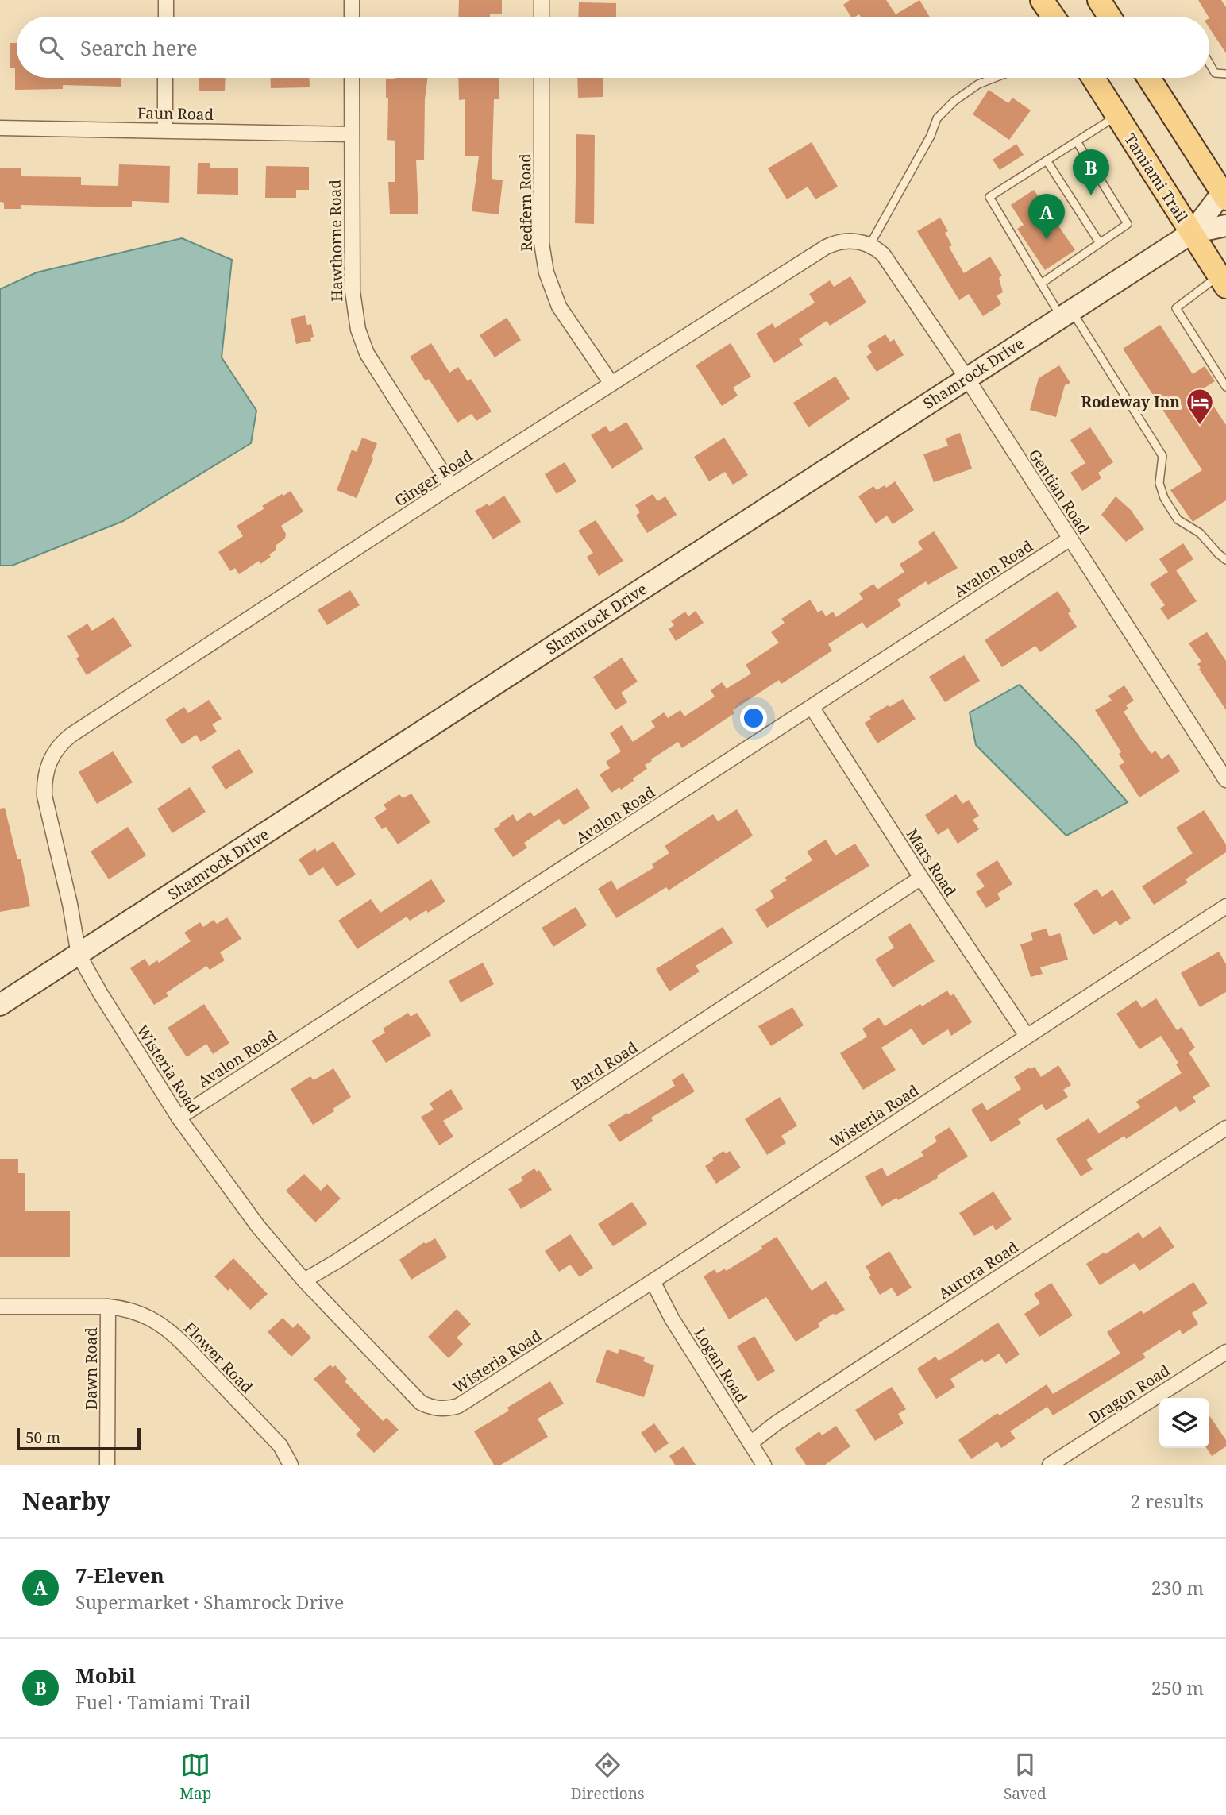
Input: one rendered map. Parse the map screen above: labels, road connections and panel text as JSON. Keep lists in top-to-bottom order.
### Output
{
  "streets": {
    "main road": ["Tamiami Trail"],
    "street": [
      "Faun Road",
      "Redfern Road",
      "Hawthorne Road",
      "Shamrock Drive",
      "Ginger Road",
      "Gentian Road",
      "Avalon Road",
      "Mars Road",
      "Bard Road",
      "Wisteria Road",
      "Aurora Road",
      "Flower Road",
      "Logan Road",
      "Dawn Road",
      "Dragon Road"
    ]
  },
  "crossings": [
    ["Faun Road", "Hawthorne Road"],
    ["Tamiami Trail", "Shamrock Drive"],
    ["Redfern Road", "Ginger Road"],
    ["Hawthorne Road", "Ginger Road"],
    ["Shamrock Drive", "Gentian Road"],
    ["Shamrock Drive", "Wisteria Road"],
    ["Ginger Road", "Gentian Road"],
    ["Ginger Road", "Wisteria Road"],
    ["Gentian Road", "Avalon Road"],
    ["Avalon Road", "Mars Road"],
    ["Avalon Road", "Wisteria Road"],
    ["Mars Road", "Bard Road"],
    ["Mars Road", "Wisteria Road"],
    ["Bard Road", "Wisteria Road"],
    ["Wisteria Road", "Logan Road"],
    ["Aurora Road", "Logan Road"],
    ["Flower Road", "Dawn Road"]
  ],
  "places": {
    "hotel": ["Rodeway Inn"]
  },
  "scale_bar": "50 m",
  "page": {
    "search": "Search here",
    "pins": ["B", "A"],
    "scale": "50 m",
    "heading": ["Nearby", "2 results"],
    "list": [
      {
        "mark": "A",
        "name": "7-Eleven",
        "note": "Supermarket · Shamrock Drive",
        "value": "230 m"
      },
      {
        "mark": "B",
        "name": "Mobil",
        "note": "Fuel · Tamiami Trail",
        "value": "250 m"
      }
    ],
    "nav": ["Map", "Directions", "Saved"]
  }
}
